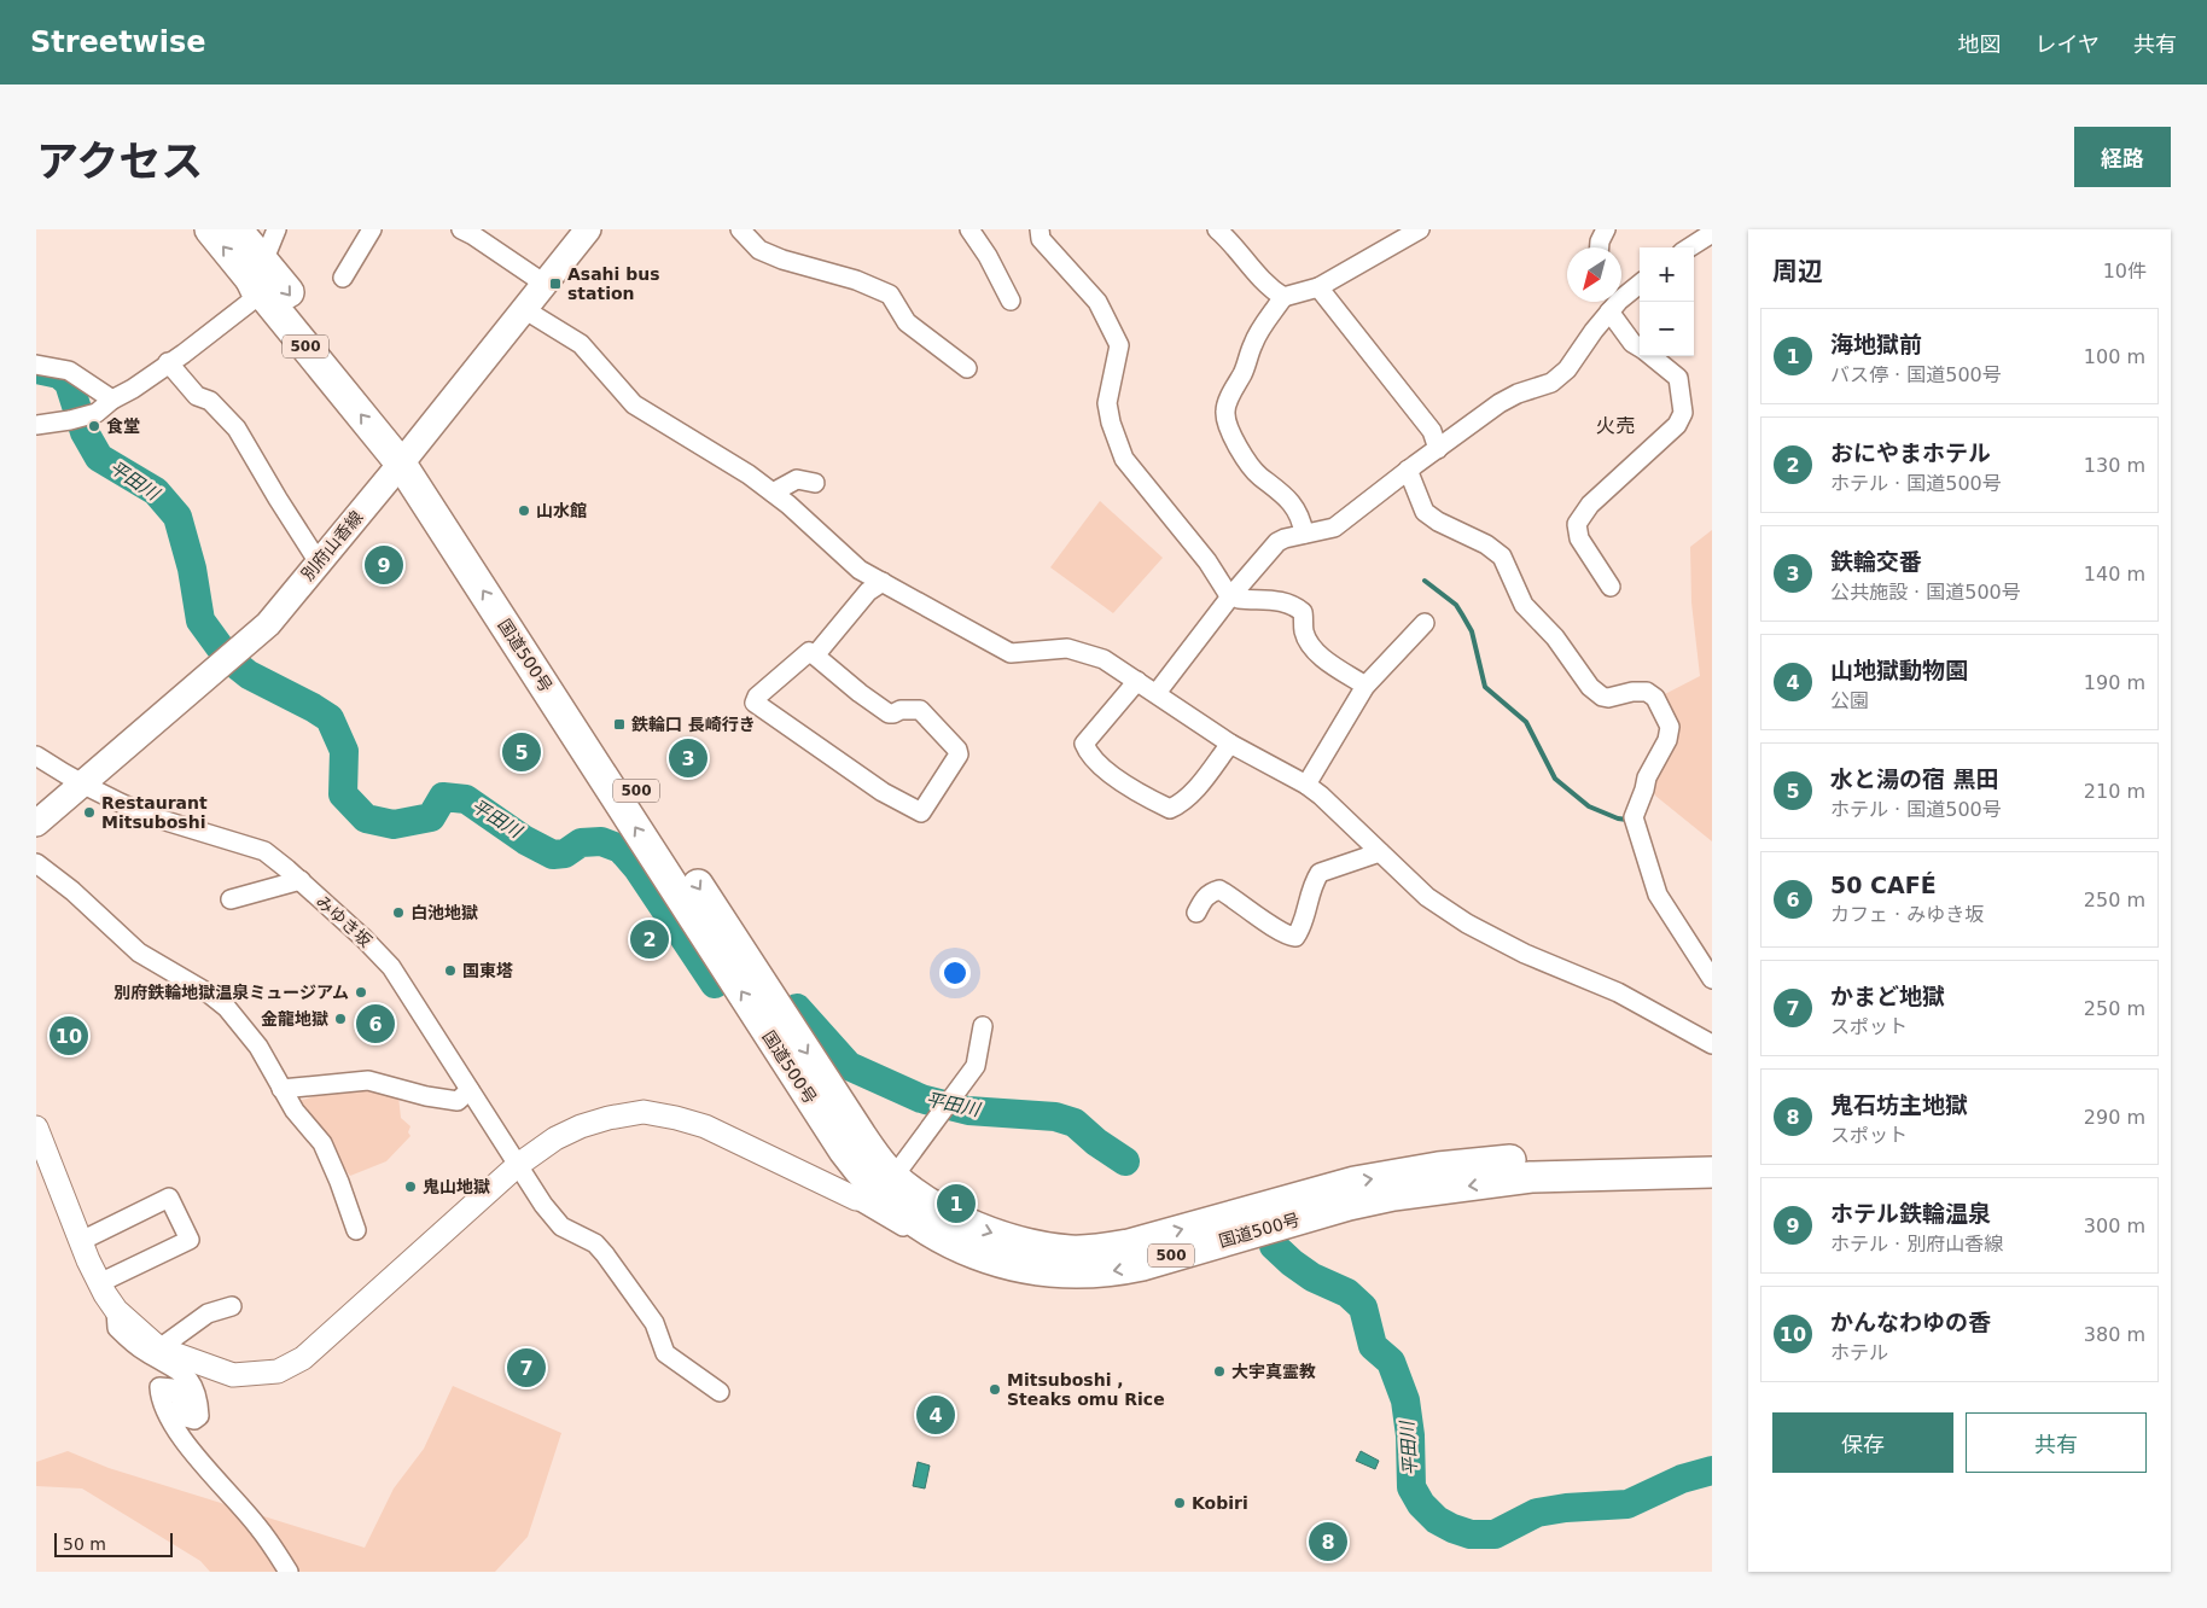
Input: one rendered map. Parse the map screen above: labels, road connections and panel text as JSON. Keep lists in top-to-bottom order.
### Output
{
  "streets": {
    "highway": ["500", "国道500号"],
    "main road": ["別府山香線"],
    "street": ["みゆき坂"]
  },
  "crossings": [
    ["別府山香線", "国道500号"],
    ["別府山香線", "みゆき坂"]
  ],
  "districts": ["火売"],
  "water": ["平田川"],
  "places": {
    "transit": ["Asahi bus station", "鉄輪口 長崎行き"],
    "other": [
      "食堂",
      "山水館",
      "Restaurant Mitsuboshi",
      "白池地獄",
      "国東塔",
      "別府鉄輪地獄温泉ミュージアム",
      "金龍地獄",
      "鬼山地獄",
      "大宇真霊教",
      "Mitsuboshi , Steaks omu Rice",
      "Kobiri"
    ]
  },
  "scale_bar": "50 m",
  "north": "bottom left",
  "page": {
    "header": "Streetwise",
    "nav": ["地図", "レイヤ", "共有"],
    "title": "アクセス",
    "buttons": [
      "経路",
      ["保存", "共有"]
    ],
    "heading": ["周辺", "10件"],
    "map_buttons": ["+", "−"],
    "list": [
      {
        "mark": "1",
        "name": "海地獄前",
        "note": "バス停 · 国道500号",
        "value": "100 m"
      },
      {
        "mark": "2",
        "name": "おにやまホテル",
        "note": "ホテル · 国道500号",
        "value": "130 m"
      },
      {
        "mark": "3",
        "name": "鉄輪交番",
        "note": "公共施設 · 国道500号",
        "value": "140 m"
      },
      {
        "mark": "4",
        "name": "山地獄動物園",
        "note": "公園",
        "value": "190 m"
      },
      {
        "mark": "5",
        "name": "水と湯の宿 黒田",
        "note": "ホテル · 国道500号",
        "value": "210 m"
      },
      {
        "mark": "6",
        "name": "50 CAFÉ",
        "note": "カフェ · みゆき坂",
        "value": "250 m"
      },
      {
        "mark": "7",
        "name": "かまど地獄",
        "note": "スポット",
        "value": "250 m"
      },
      {
        "mark": "8",
        "name": "鬼石坊主地獄",
        "note": "スポット",
        "value": "290 m"
      },
      {
        "mark": "9",
        "name": "ホテル鉄輪温泉",
        "note": "ホテル · 別府山香線",
        "value": "300 m"
      },
      {
        "mark": "10",
        "name": "かんなわゆの香",
        "note": "ホテル",
        "value": "380 m"
      }
    ],
    "pins": [
      "9",
      "5",
      "3",
      "2",
      "6",
      "10",
      "1",
      "7",
      "4",
      "8"
    ],
    "scale": "50 m"
  }
}
